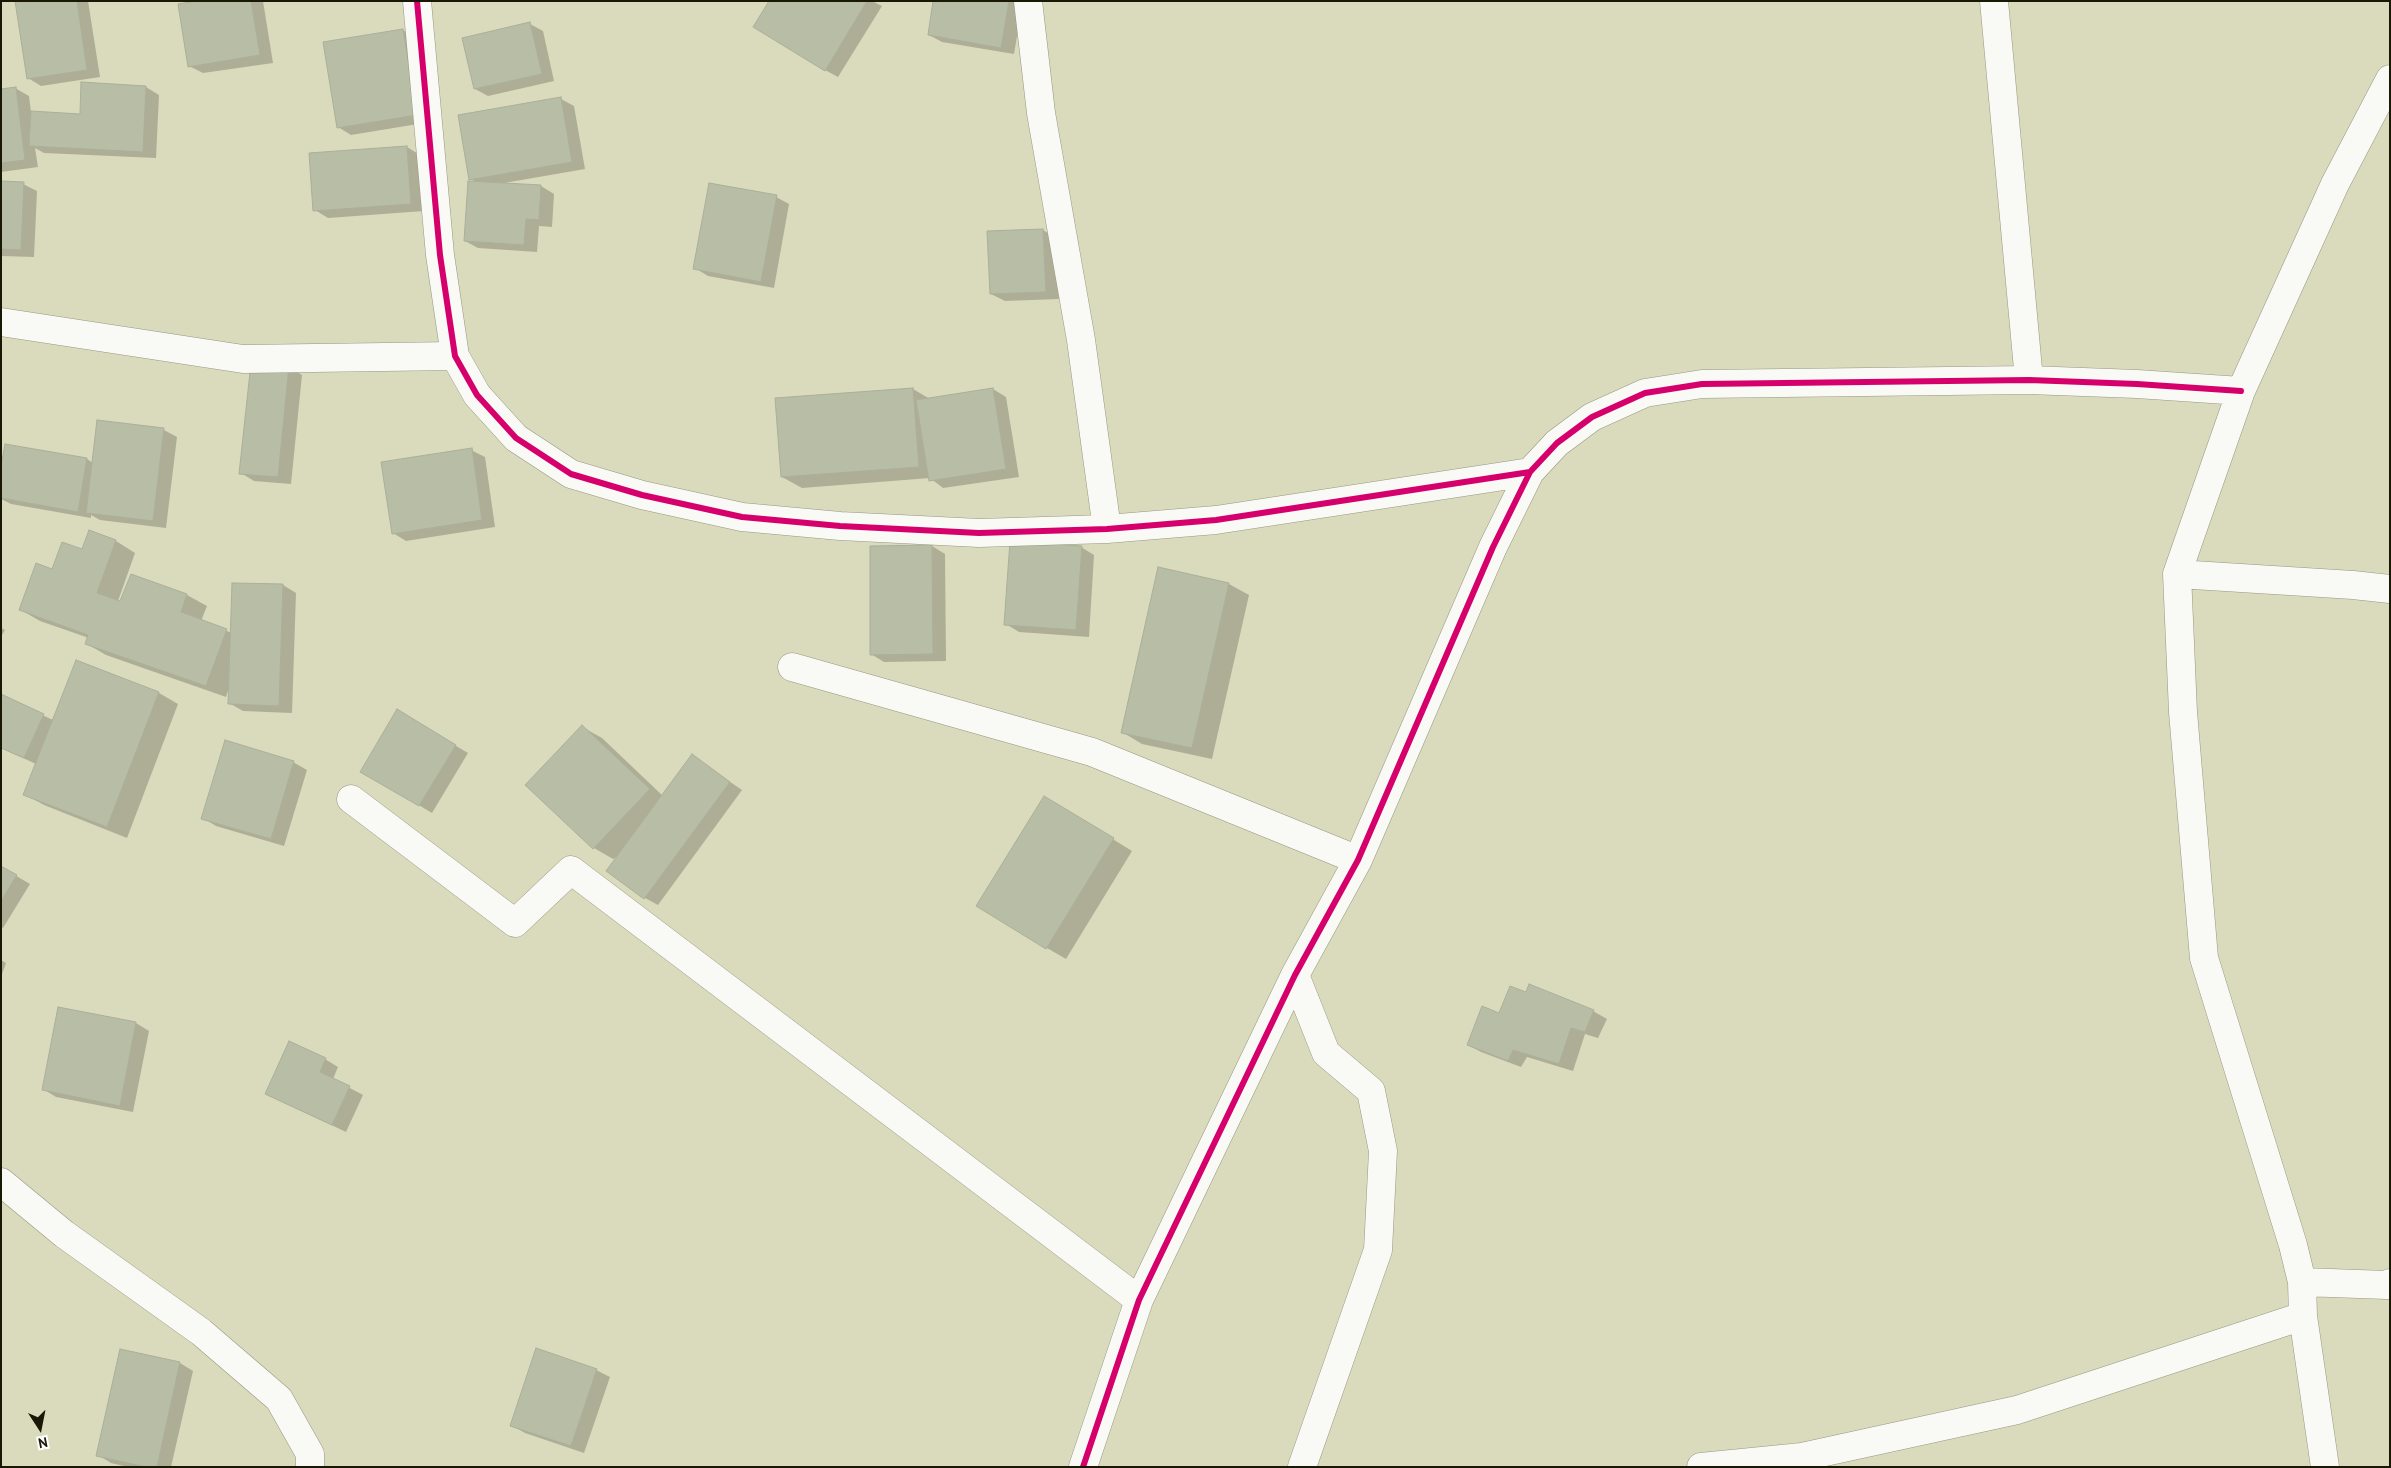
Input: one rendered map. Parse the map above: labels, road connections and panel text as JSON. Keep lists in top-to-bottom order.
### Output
{
  "north": "bottom"
}
